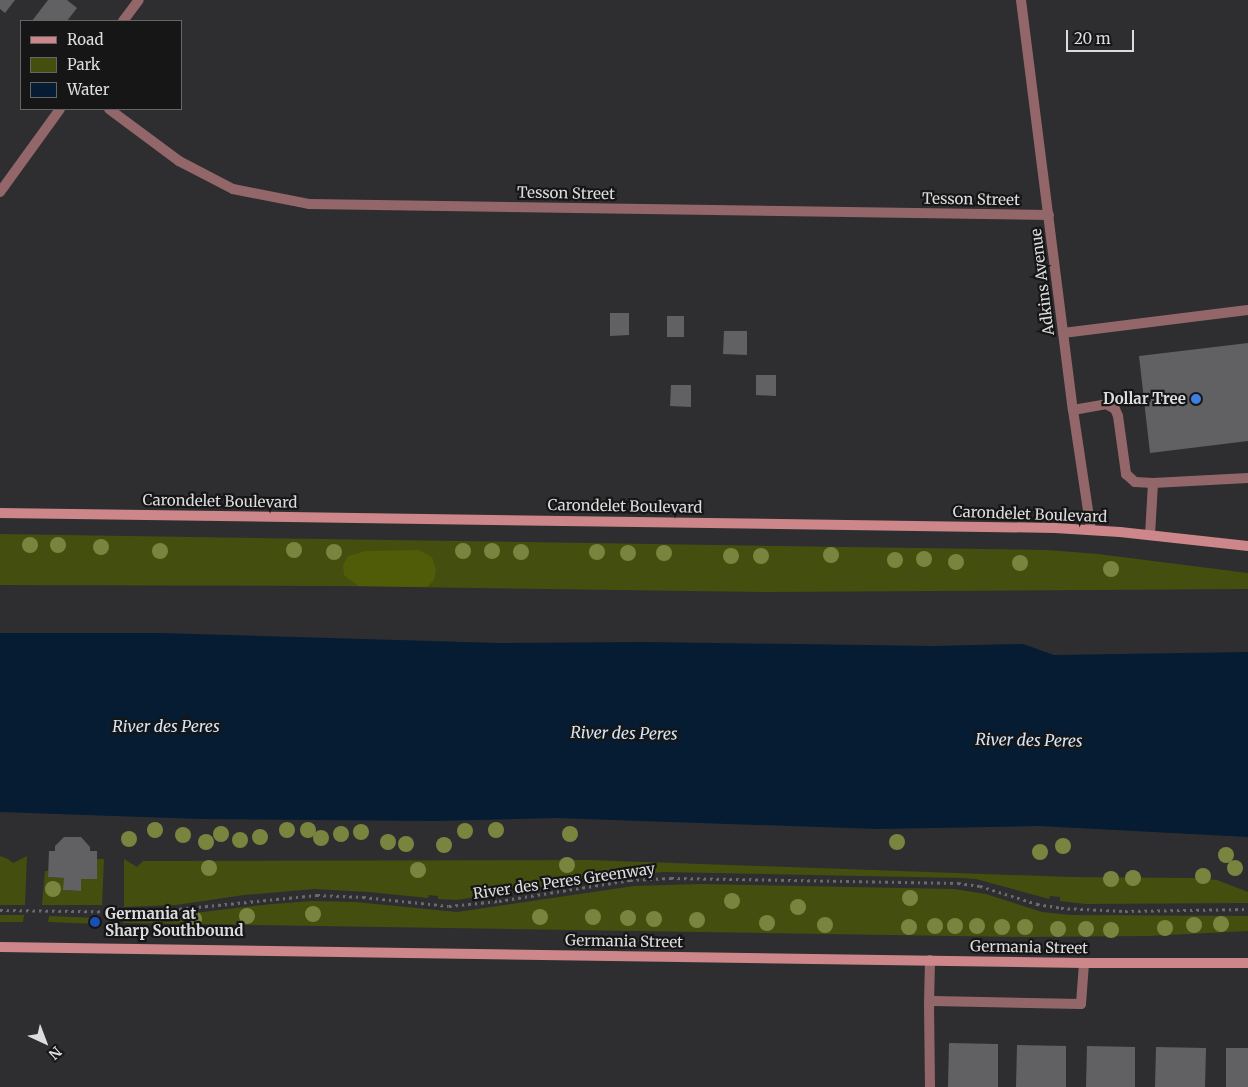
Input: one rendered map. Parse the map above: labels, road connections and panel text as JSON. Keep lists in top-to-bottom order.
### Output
{
  "streets": {
    "main road": ["Carondelet Boulevard", "Germania Street"],
    "street": ["Tesson Street", "Adkins Avenue"],
    "path": ["River des Peres Greenway"]
  },
  "crossings": [
    ["Tesson Street", "Adkins Avenue"],
    ["Adkins Avenue", "Carondelet Boulevard"]
  ],
  "water": ["River des Peres"],
  "places": ["Dollar Tree", "Germania at Sharp Southbound"],
  "legend": ["Road", "Park", "Water"],
  "scale_bar": "20 m",
  "north": "bottom right"
}
